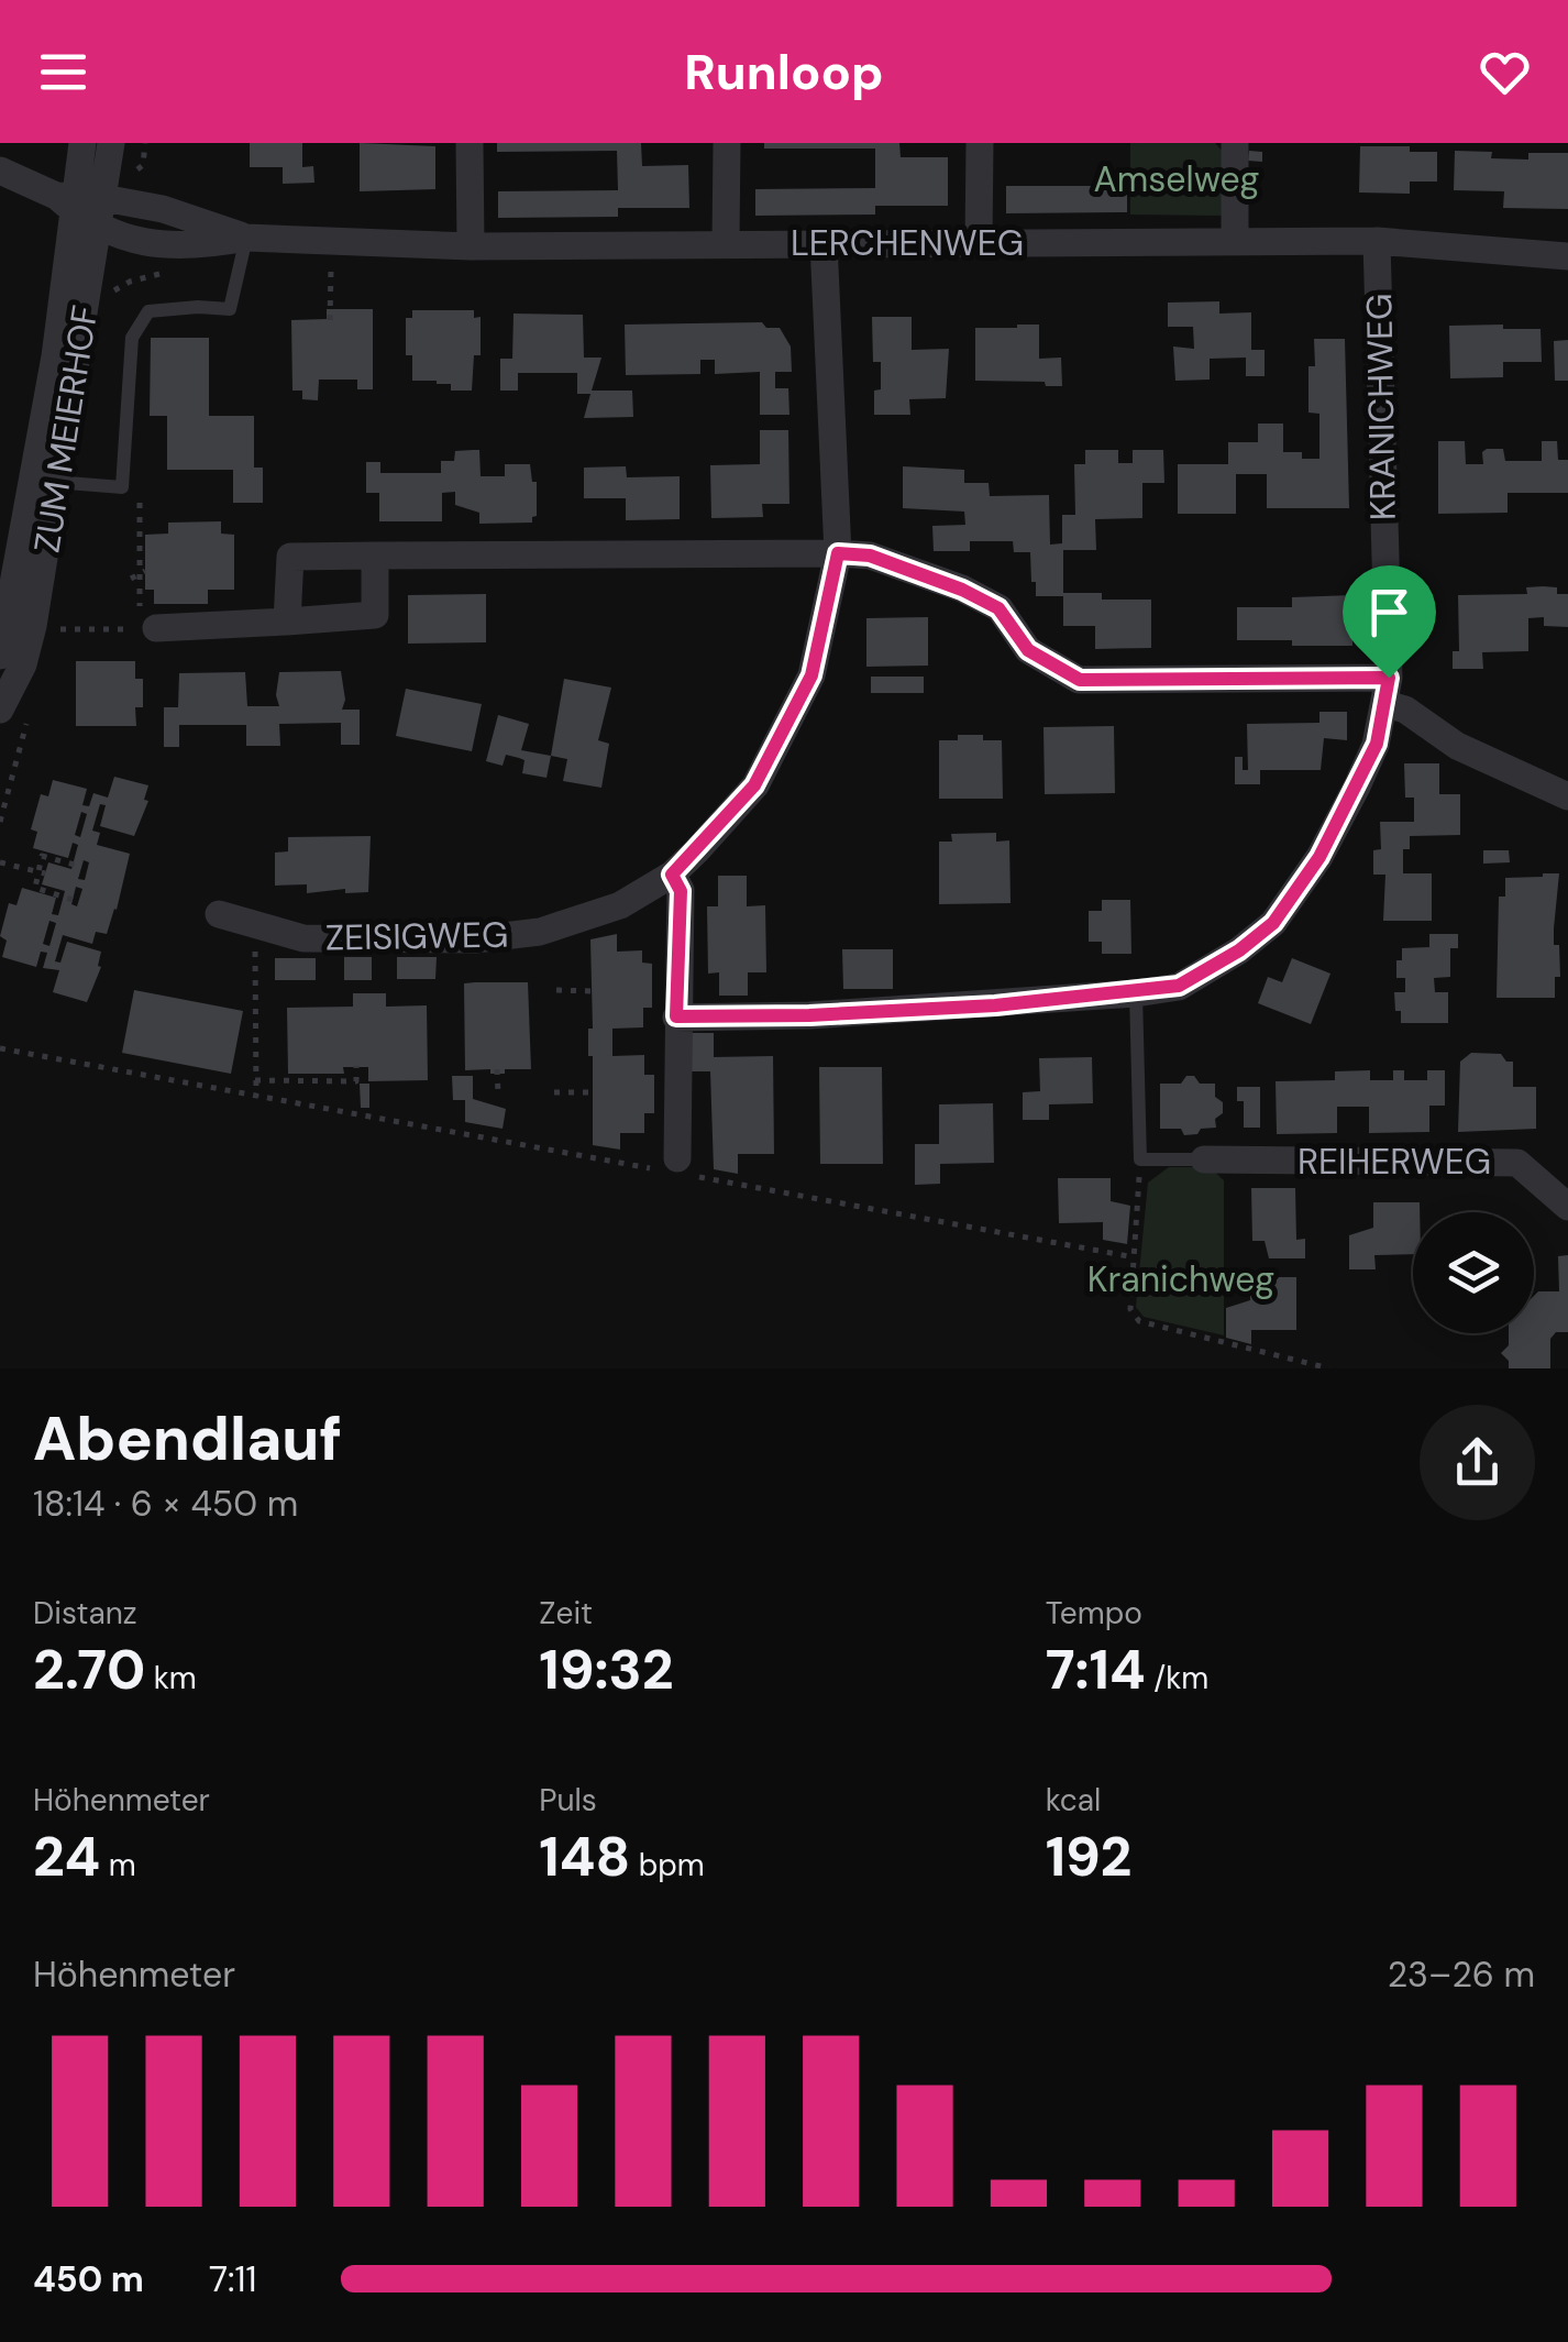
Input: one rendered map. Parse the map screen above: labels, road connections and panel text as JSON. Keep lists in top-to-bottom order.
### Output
{
  "streets": {
    "street": [
      "LERCHENWEG",
      "KRANICHWEG",
      "ZUM MEIERHOF",
      "ZEISIGWEG",
      "REIHERWEG"
    ]
  },
  "crossings": [
    ["LERCHENWEG", "KRANICHWEG"],
    ["LERCHENWEG", "ZUM MEIERHOF"],
    ["LERCHENWEG", "ZEISIGWEG"]
  ],
  "parks": ["Amselweg", "Kranichweg"],
  "page": {
    "header": "Runloop",
    "heading": ["Abendlauf", "18:14 · 6 × 450 m"],
    "stats": [
      ["Distanz", "2.70 km"],
      ["Zeit", "19:32"],
      ["Tempo", "7:14 /km"],
      ["Höhenmeter", "24 m"],
      ["Puls", "148 bpm"],
      ["kcal", "192"]
    ],
    "chart": ["Höhenmeter", "23–26 m"],
    "list": [
      {
        "name": "450 m",
        "note": "7:11"
      }
    ]
  }
}
